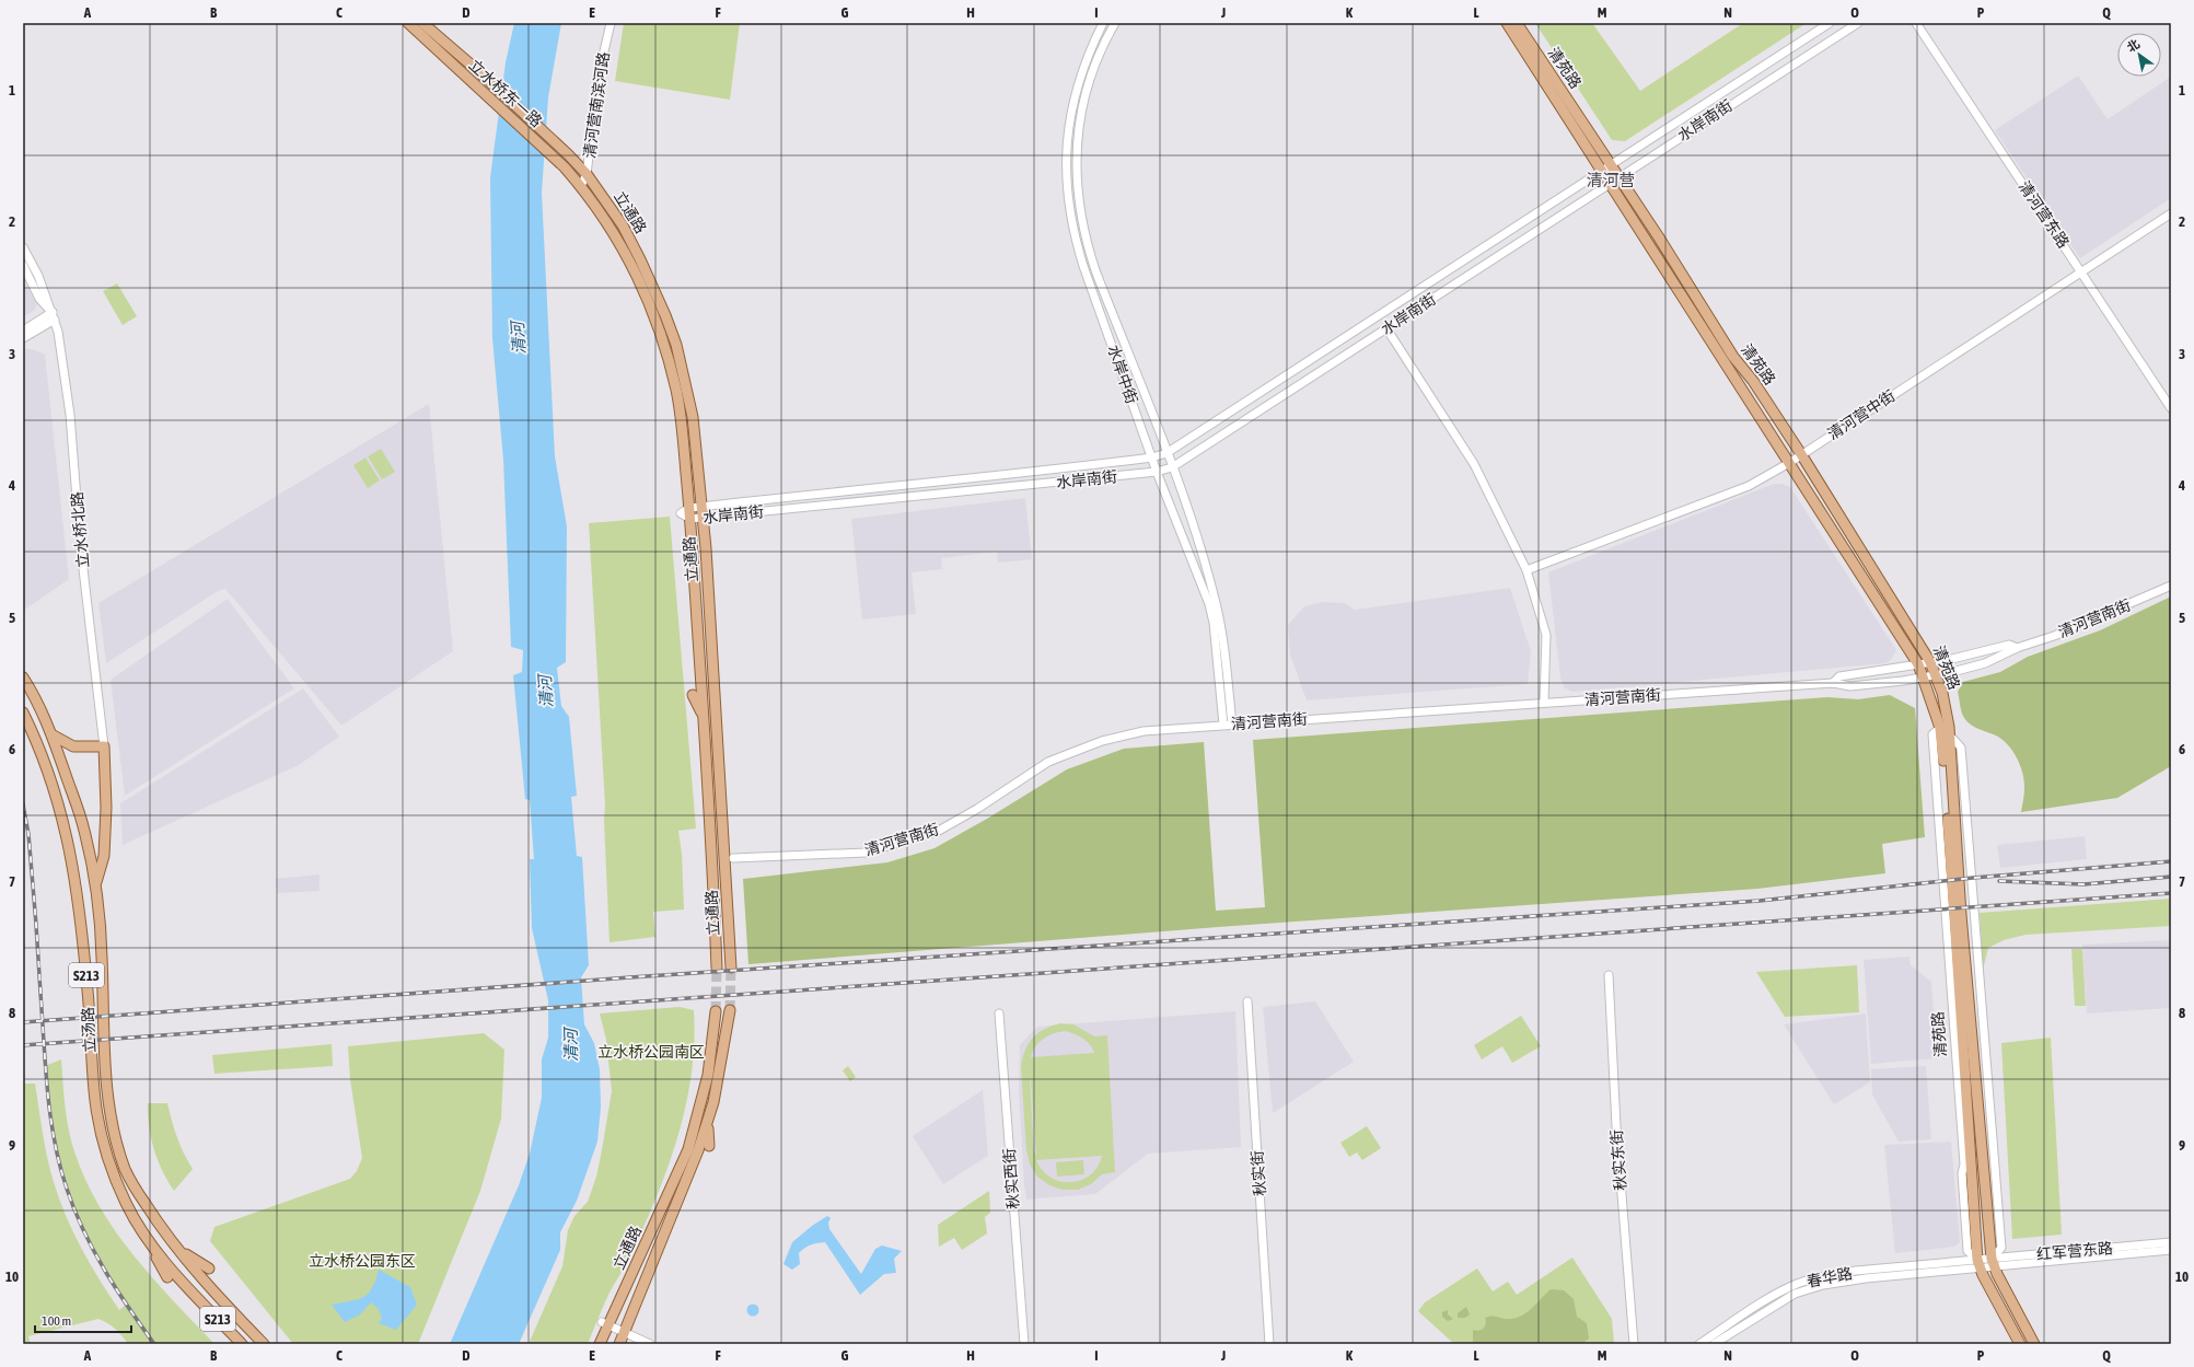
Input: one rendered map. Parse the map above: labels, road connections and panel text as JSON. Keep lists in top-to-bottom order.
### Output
{
  "streets": {
    "main road": [
      "清苑路",
      "立水桥东一路",
      "立通路",
      "S213",
      "立汤路"
    ],
    "street": [
      "清河营南滨河路",
      "水岸南街",
      "清河营东路",
      "水岸中街",
      "清河营中街",
      "立水桥北路",
      "清河营南街",
      "秋实东街",
      "秋实街",
      "秋实西街",
      "红军营东路",
      "春华路"
    ]
  },
  "crossings": [
    ["清苑路", "水岸南街"],
    ["清苑路", "清河营中街"],
    ["清苑路", "清河营南街"],
    ["清苑路", "红军营东路"],
    ["清苑路", "春华路"],
    ["立水桥东一路", "清河营南滨河路"],
    ["立水桥东一路", "立通路"],
    ["清河营南滨河路", "立通路"],
    ["水岸南街", "立通路"],
    ["水岸南街", "水岸中街"],
    ["清河营东路", "清河营中街"],
    ["水岸中街", "清河营南街"],
    ["红军营东路", "春华路"]
  ],
  "districts": ["清河营"],
  "water": ["清河"],
  "parks": ["立水桥公园南区", "立水桥公园东区"],
  "scale_bar": "100 m",
  "north": "top left",
  "grid": {
    "columns": [
      "A",
      "B",
      "C",
      "D",
      "E",
      "F",
      "G",
      "H",
      "I",
      "J",
      "K",
      "L",
      "M",
      "N",
      "O",
      "P",
      "Q"
    ],
    "rows": [
      "1",
      "2",
      "3",
      "4",
      "5",
      "6",
      "7",
      "8",
      "9",
      "10"
    ]
  }
}
